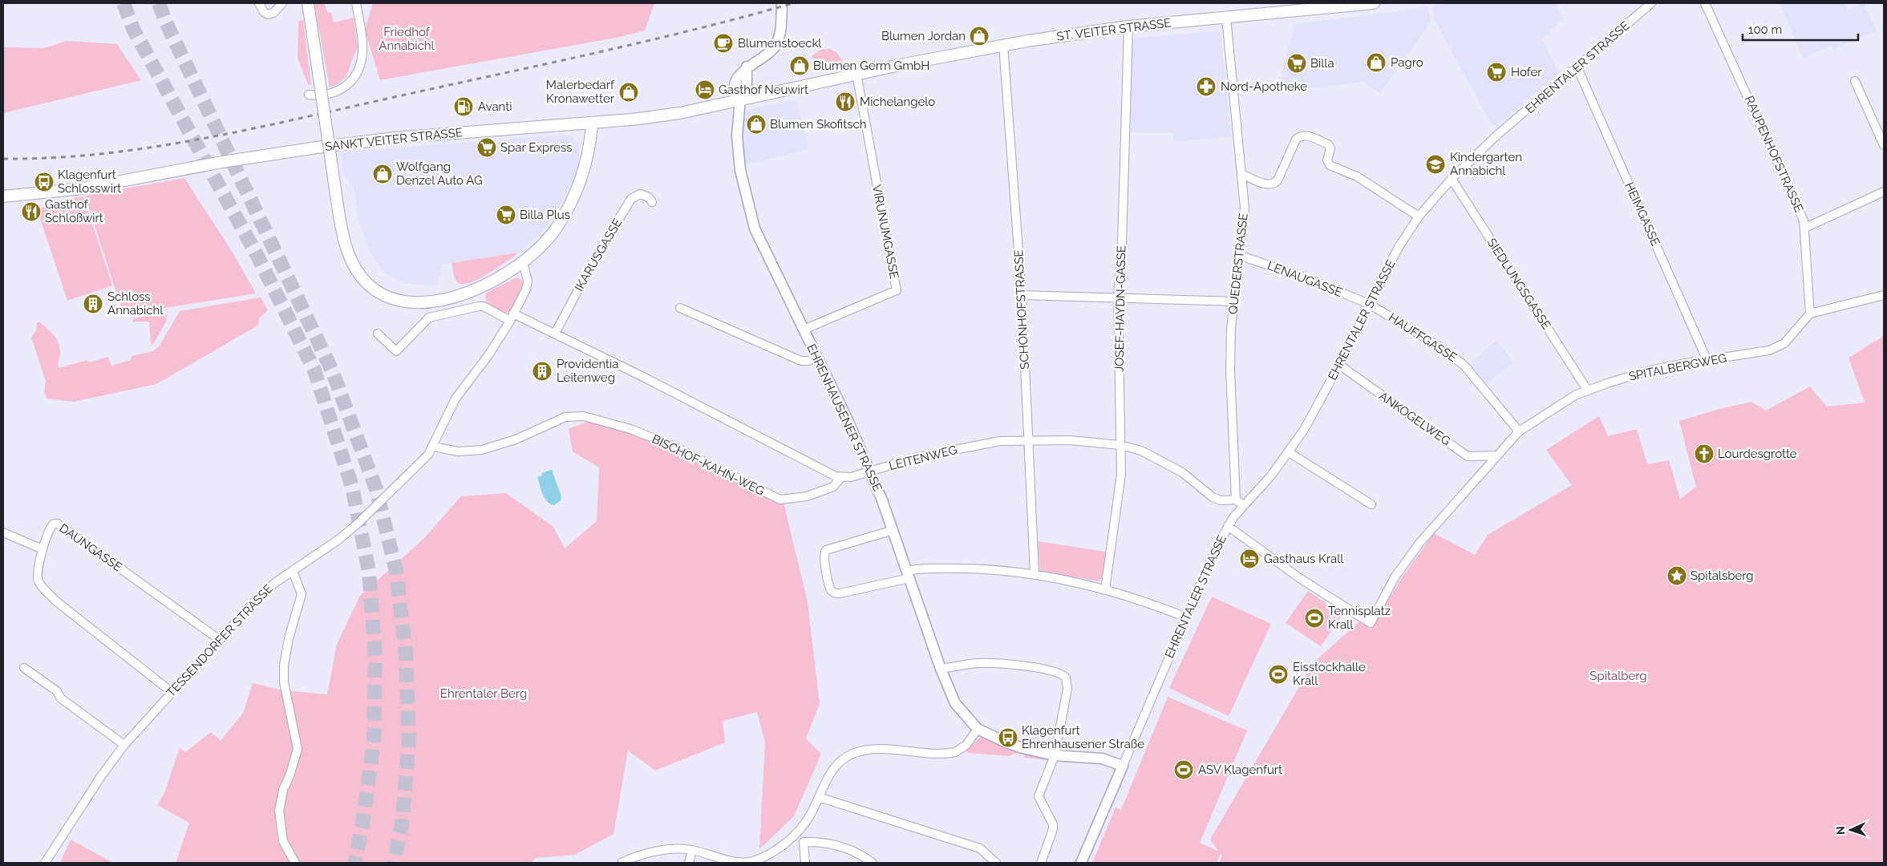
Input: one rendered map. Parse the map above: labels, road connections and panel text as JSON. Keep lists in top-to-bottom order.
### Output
{
  "streets": {
    "main road": ["ST. VEITER STRASSE", "SANKT VEITER STRASSE"],
    "street": [
      "EHRENTALER STRASSE",
      "RAUPENHOFSTRASSE",
      "HEIMGASSE",
      "VIRUNUMGASSE",
      "IKARUSGASSE",
      "QUEDERSTRASSE",
      "LENAUGASSE",
      "SIEDLUNGSGASSE",
      "JOSEF-HAYDN-GASSE",
      "SCHÖNHOFSTRASSE",
      "HAUFFGASSE",
      "SPITALBERGWEG",
      "EHRENHAUSENER STRASSE",
      "ANKOGELWEG",
      "LEITENWEG",
      "BISCHOF-KAHN-WEG",
      "DAUNGASSE",
      "TESSENDORFER STRASSE"
    ]
  },
  "crossings": [
    ["ST. VEITER STRASSE", "SANKT VEITER STRASSE"],
    ["ST. VEITER STRASSE", "VIRUNUMGASSE"],
    ["ST. VEITER STRASSE", "QUEDERSTRASSE"],
    ["ST. VEITER STRASSE", "JOSEF-HAYDN-GASSE"],
    ["ST. VEITER STRASSE", "SCHÖNHOFSTRASSE"],
    ["EHRENTALER STRASSE", "HEIMGASSE"],
    ["EHRENTALER STRASSE", "LENAUGASSE"],
    ["EHRENTALER STRASSE", "SIEDLUNGSGASSE"],
    ["EHRENTALER STRASSE", "HAUFFGASSE"],
    ["EHRENTALER STRASSE", "SPITALBERGWEG"],
    ["EHRENTALER STRASSE", "ANKOGELWEG"],
    ["SANKT VEITER STRASSE", "VIRUNUMGASSE"],
    ["SANKT VEITER STRASSE", "EHRENHAUSENER STRASSE"],
    ["RAUPENHOFSTRASSE", "SPITALBERGWEG"],
    ["HEIMGASSE", "SPITALBERGWEG"],
    ["VIRUNUMGASSE", "EHRENHAUSENER STRASSE"],
    ["QUEDERSTRASSE", "LENAUGASSE"],
    ["QUEDERSTRASSE", "LEITENWEG"],
    ["LENAUGASSE", "HAUFFGASSE"],
    ["SIEDLUNGSGASSE", "SPITALBERGWEG"],
    ["JOSEF-HAYDN-GASSE", "LEITENWEG"],
    ["SCHÖNHOFSTRASSE", "LEITENWEG"],
    ["HAUFFGASSE", "SPITALBERGWEG"],
    ["SPITALBERGWEG", "ANKOGELWEG"],
    ["EHRENHAUSENER STRASSE", "LEITENWEG"],
    ["LEITENWEG", "BISCHOF-KAHN-WEG"],
    ["BISCHOF-KAHN-WEG", "TESSENDORFER STRASSE"],
    ["DAUNGASSE", "TESSENDORFER STRASSE"]
  ],
  "parks": ["Friedhof Annabichl", "Spitalberg", "Ehrentaler Berg"],
  "places": {
    "shop": [
      "Blumen Jordan",
      "Pagro",
      "Blumen Germ GmbH",
      "Malerbedarf Kronawetter",
      "Blumen Skofitsch",
      "Wolfgang Denzel Auto AG"
    ],
    "cafe": ["Blumenstoeckl"],
    "supermarket": [
      "Billa",
      "Hofer",
      "Spar Express",
      "Billa Plus"
    ],
    "pharmacy": ["Nord-Apotheke"],
    "hotel": ["Gasthof Neuwirt", "Gasthaus Krall"],
    "restaurant": ["Michelangelo", "Gasthof Schloßwirt"],
    "fuel station": ["Avanti"],
    "school or university": ["Kindergarten Annabichl"],
    "bus stop": ["Klagenfurt Schlosswirt", "Klagenfurt Ehrenhausener Straße"],
    "building": ["Schloss Annabichl", "Providentia Leitenweg"],
    "church": ["Lourdesgrotte"],
    "place": ["Spitalsberg"],
    "sports": ["Tennisplatz Krall", "Eisstockhalle Krall", "ASV Klagenfurt"]
  },
  "scale_bar": "100 m",
  "north": "left"
}
